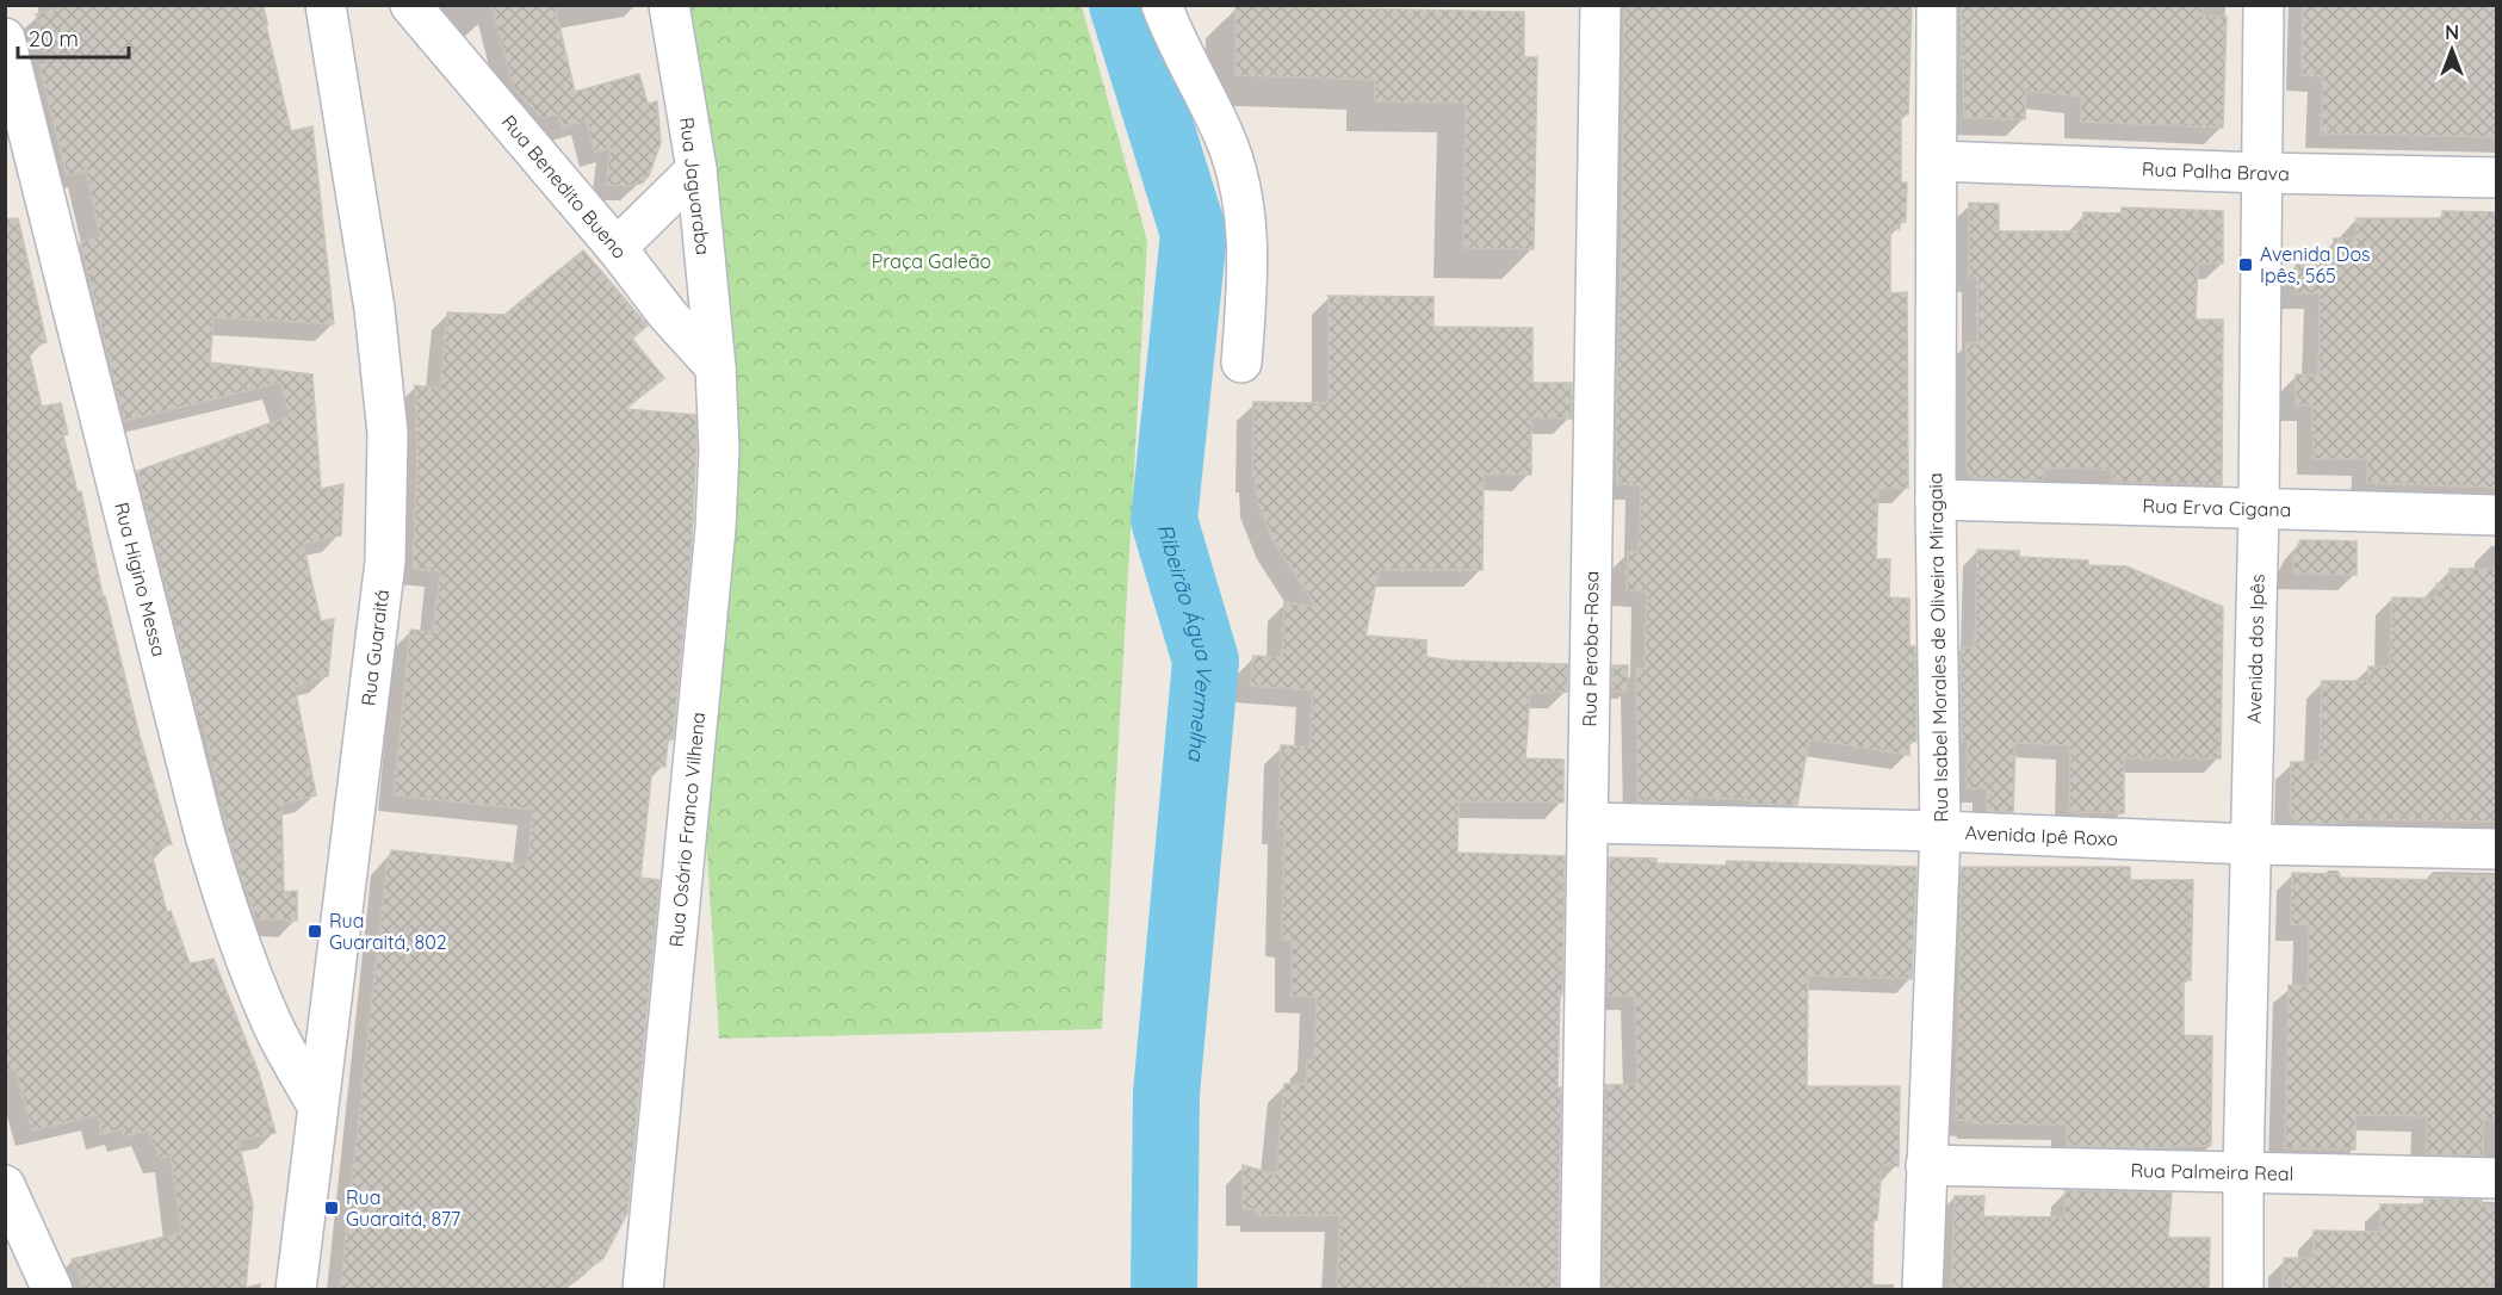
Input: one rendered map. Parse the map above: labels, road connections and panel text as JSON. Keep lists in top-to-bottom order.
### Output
{
  "streets": {
    "street": [
      "Rua Palha Brava",
      "Rua Benedito Bueno",
      "Rua Jaguaraba",
      "Rua Erva Cigana",
      "Rua Higino Messa",
      "Rua Guaraitá",
      "Rua Peroba-Rosa",
      "Rua Isabel Morales de Oliveira Miragaia",
      "Avenida dos Ipês",
      "Rua Osório Franco Vilhena",
      "Avenida Ipê Roxo",
      "Rua Palmeira Real"
    ]
  },
  "crossings": [
    ["Rua Palha Brava", "Rua Isabel Morales de Oliveira Miragaia"],
    ["Rua Palha Brava", "Avenida dos Ipês"],
    ["Rua Benedito Bueno", "Rua Jaguaraba"],
    ["Rua Benedito Bueno", "Rua Osório Franco Vilhena"],
    ["Rua Jaguaraba", "Rua Osório Franco Vilhena"],
    ["Rua Erva Cigana", "Rua Isabel Morales de Oliveira Miragaia"],
    ["Rua Erva Cigana", "Avenida dos Ipês"],
    ["Rua Higino Messa", "Rua Guaraitá"],
    ["Rua Peroba-Rosa", "Avenida Ipê Roxo"],
    ["Rua Isabel Morales de Oliveira Miragaia", "Avenida Ipê Roxo"],
    ["Rua Isabel Morales de Oliveira Miragaia", "Rua Palmeira Real"],
    ["Avenida dos Ipês", "Avenida Ipê Roxo"],
    ["Avenida dos Ipês", "Rua Palmeira Real"]
  ],
  "water": ["Ribeirão Água Vermelha"],
  "parks": ["Praça Galeão"],
  "places": {
    "transit": ["Avenida Dos Ipês, 565", "Rua Guaraitá, 802", "Rua Guaraitá, 877"]
  },
  "scale_bar": "20 m",
  "north": "top"
}
